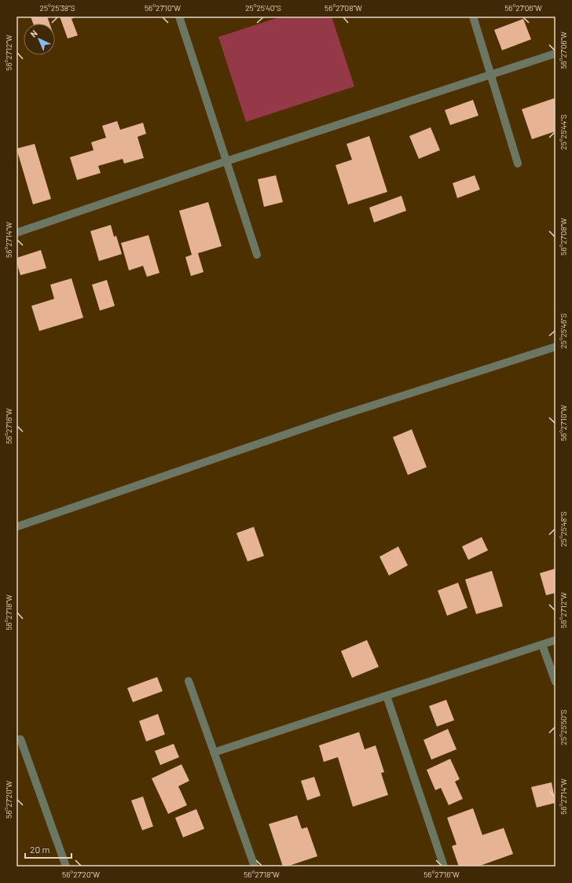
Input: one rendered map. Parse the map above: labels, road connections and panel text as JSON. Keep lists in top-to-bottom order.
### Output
{
  "scale_bar": "20 m",
  "north": "top left",
  "coordinates": [
    "25°25'38\"S",
    "56°27'10\"W",
    "25°25'40\"S",
    "56°27'08\"W",
    "56°27'06\"W",
    "56°27'12\"W",
    "25°25'44\"S",
    "56°27'14\"W",
    "25°25'46\"S",
    "56°27'16\"W",
    "25°25'48\"S",
    "56°27'18\"W",
    "25°25'50\"S",
    "56°27'20\"W"
  ]
}
